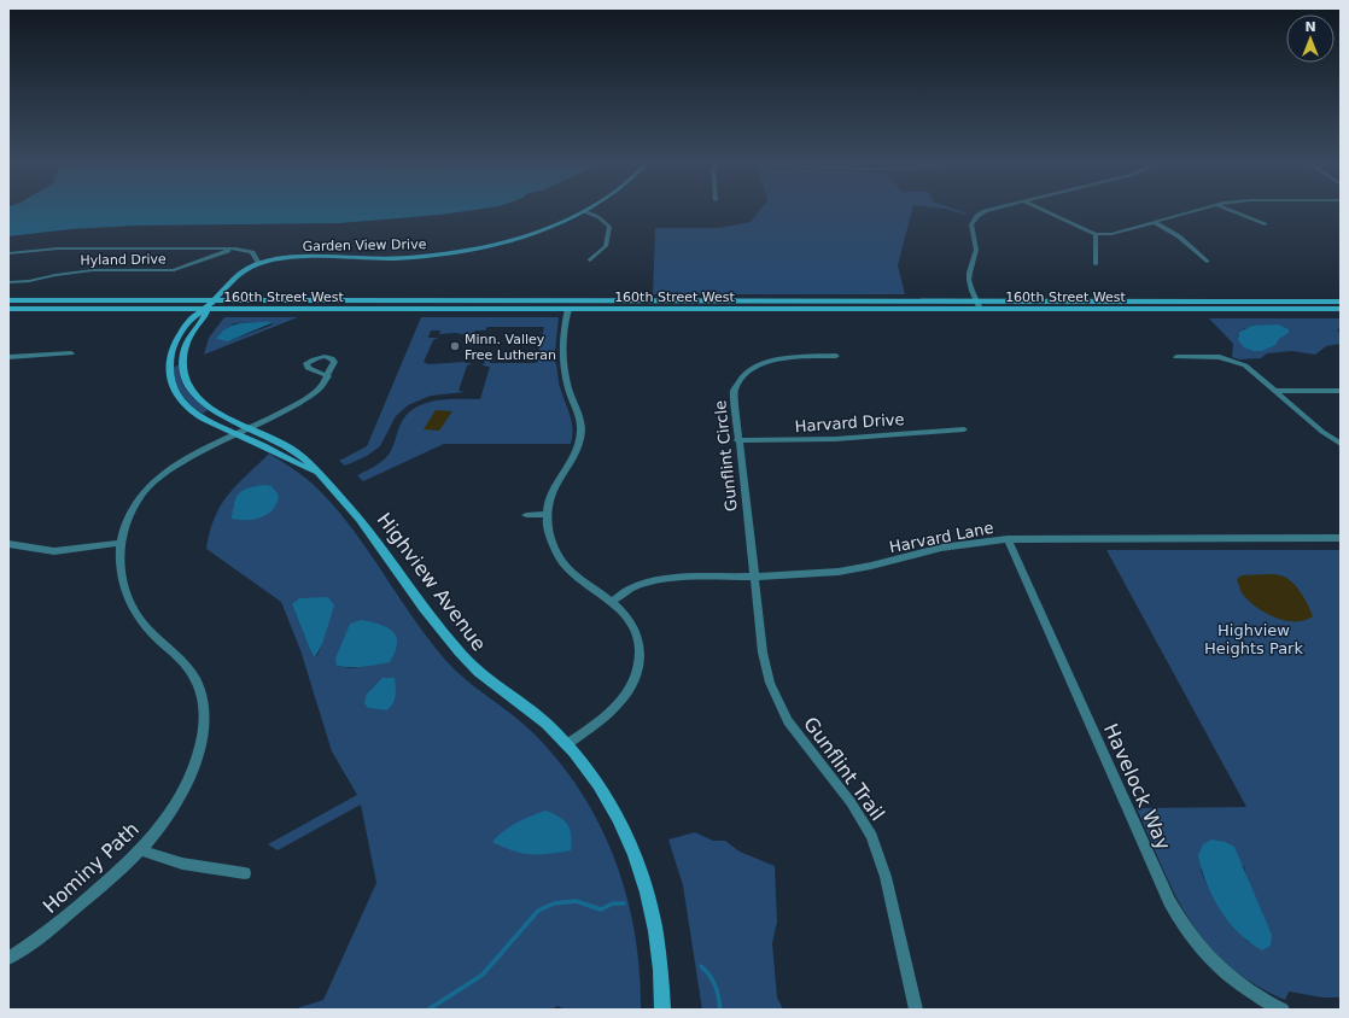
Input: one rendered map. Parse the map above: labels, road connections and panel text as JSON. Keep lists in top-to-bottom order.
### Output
{
  "streets": {
    "main road": ["Garden View Drive", "160th Street West", "Highview Avenue"],
    "street": [
      "Hyland Drive",
      "Harvard Drive",
      "Gunflint Circle",
      "Harvard Lane",
      "Gunflint Trail",
      "Havelock Way",
      "Hominy Path"
    ]
  },
  "crossings": [
    ["Garden View Drive", "160th Street West"],
    ["Garden View Drive", "Highview Avenue"],
    ["160th Street West", "Highview Avenue"],
    ["Harvard Drive", "Gunflint Circle"],
    ["Gunflint Circle", "Harvard Lane"],
    ["Gunflint Circle", "Gunflint Trail"],
    ["Harvard Lane", "Gunflint Trail"],
    ["Harvard Lane", "Havelock Way"],
    ["Highview Avenue", "Hominy Path"]
  ],
  "parks": ["Highview Heights Park"],
  "places": ["Minn. Valley Free Lutheran"],
  "north": "top"
}
